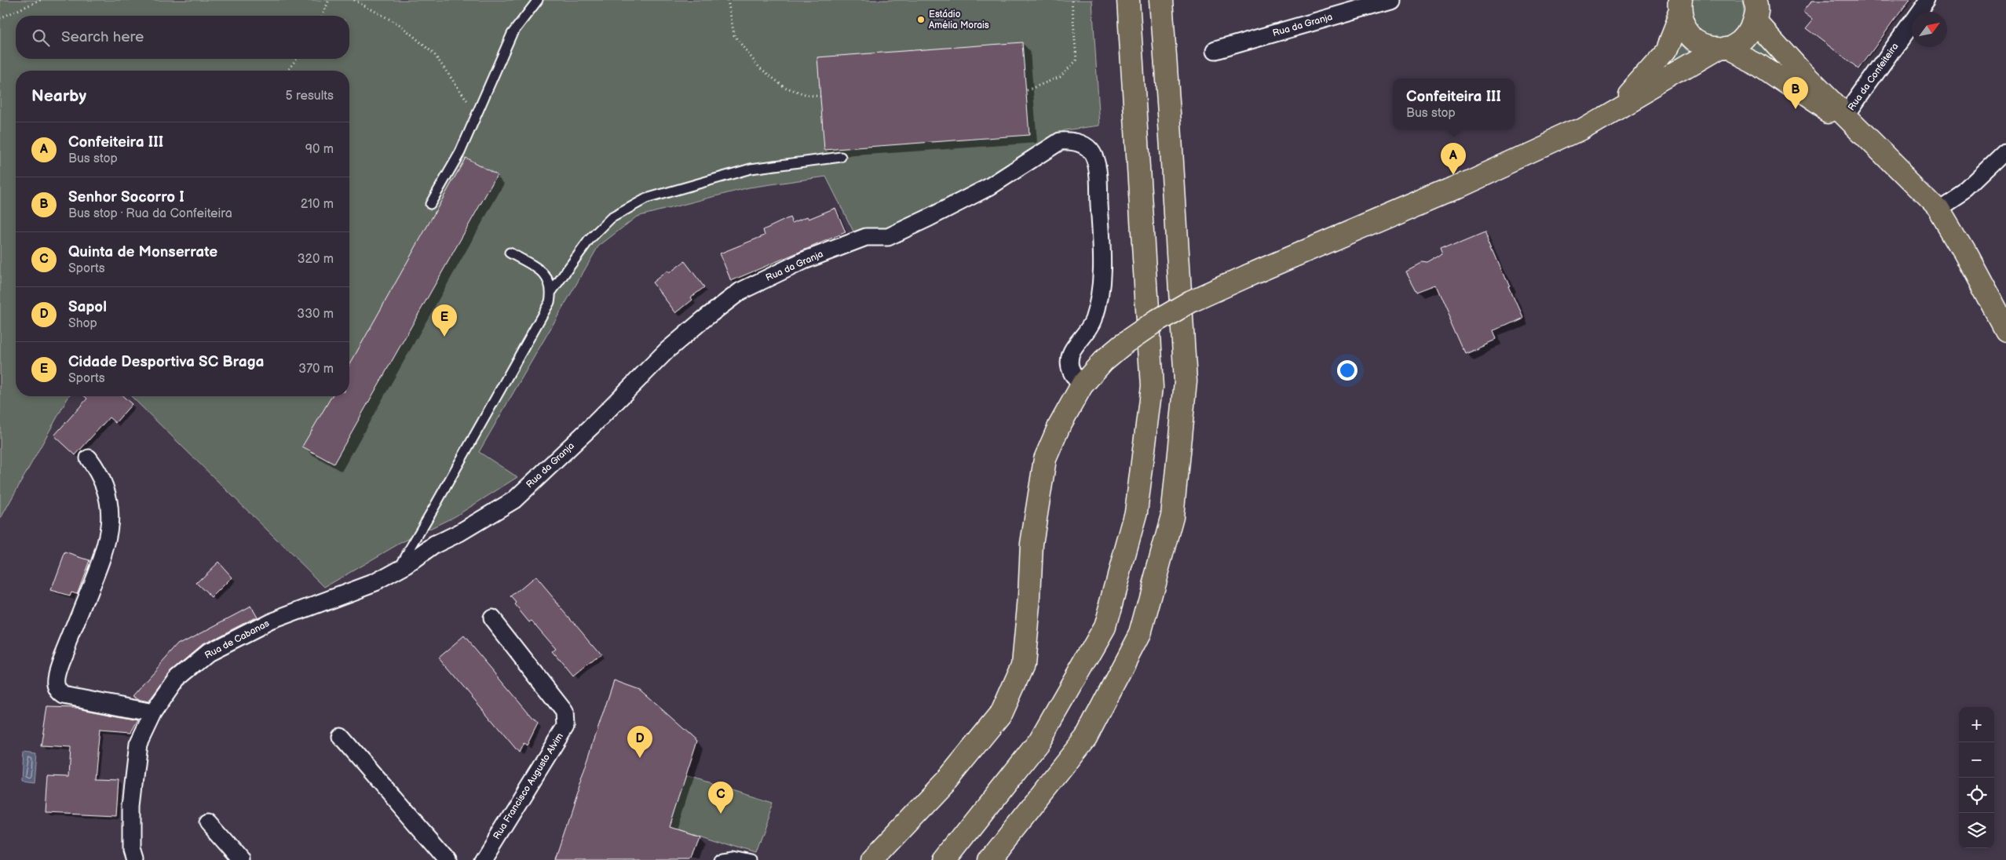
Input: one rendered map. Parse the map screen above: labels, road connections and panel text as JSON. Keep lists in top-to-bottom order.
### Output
{
  "streets": {
    "street": [
      "Rua da Granja",
      "Rua da Confeiteira",
      "Rua de Cabanas",
      "Rua Francisco Augusto Alvim"
    ]
  },
  "crossings": [
    ["Rua da Granja", "Rua de Cabanas"]
  ],
  "places": ["Estádio Amélia Morais"],
  "north": "top right",
  "page": {
    "search": "Search here",
    "heading": ["Nearby", "5 results"],
    "pins": [
      "B",
      "A",
      "E",
      "D",
      "C"
    ],
    "popup": ["Confeiteira III", "Bus stop"],
    "list": [
      {
        "mark": "A",
        "name": "Confeiteira III",
        "note": "Bus stop",
        "value": "90 m"
      },
      {
        "mark": "B",
        "name": "Senhor Socorro I",
        "note": "Bus stop · Rua da Confeiteira",
        "value": "210 m"
      },
      {
        "mark": "C",
        "name": "Quinta de Monserrate",
        "note": "Sports",
        "value": "320 m"
      },
      {
        "mark": "D",
        "name": "Sapol",
        "note": "Shop",
        "value": "330 m"
      },
      {
        "mark": "E",
        "name": "Cidade Desportiva SC Braga",
        "note": "Sports",
        "value": "370 m"
      }
    ],
    "map_buttons": ["+", "−"]
  }
}
